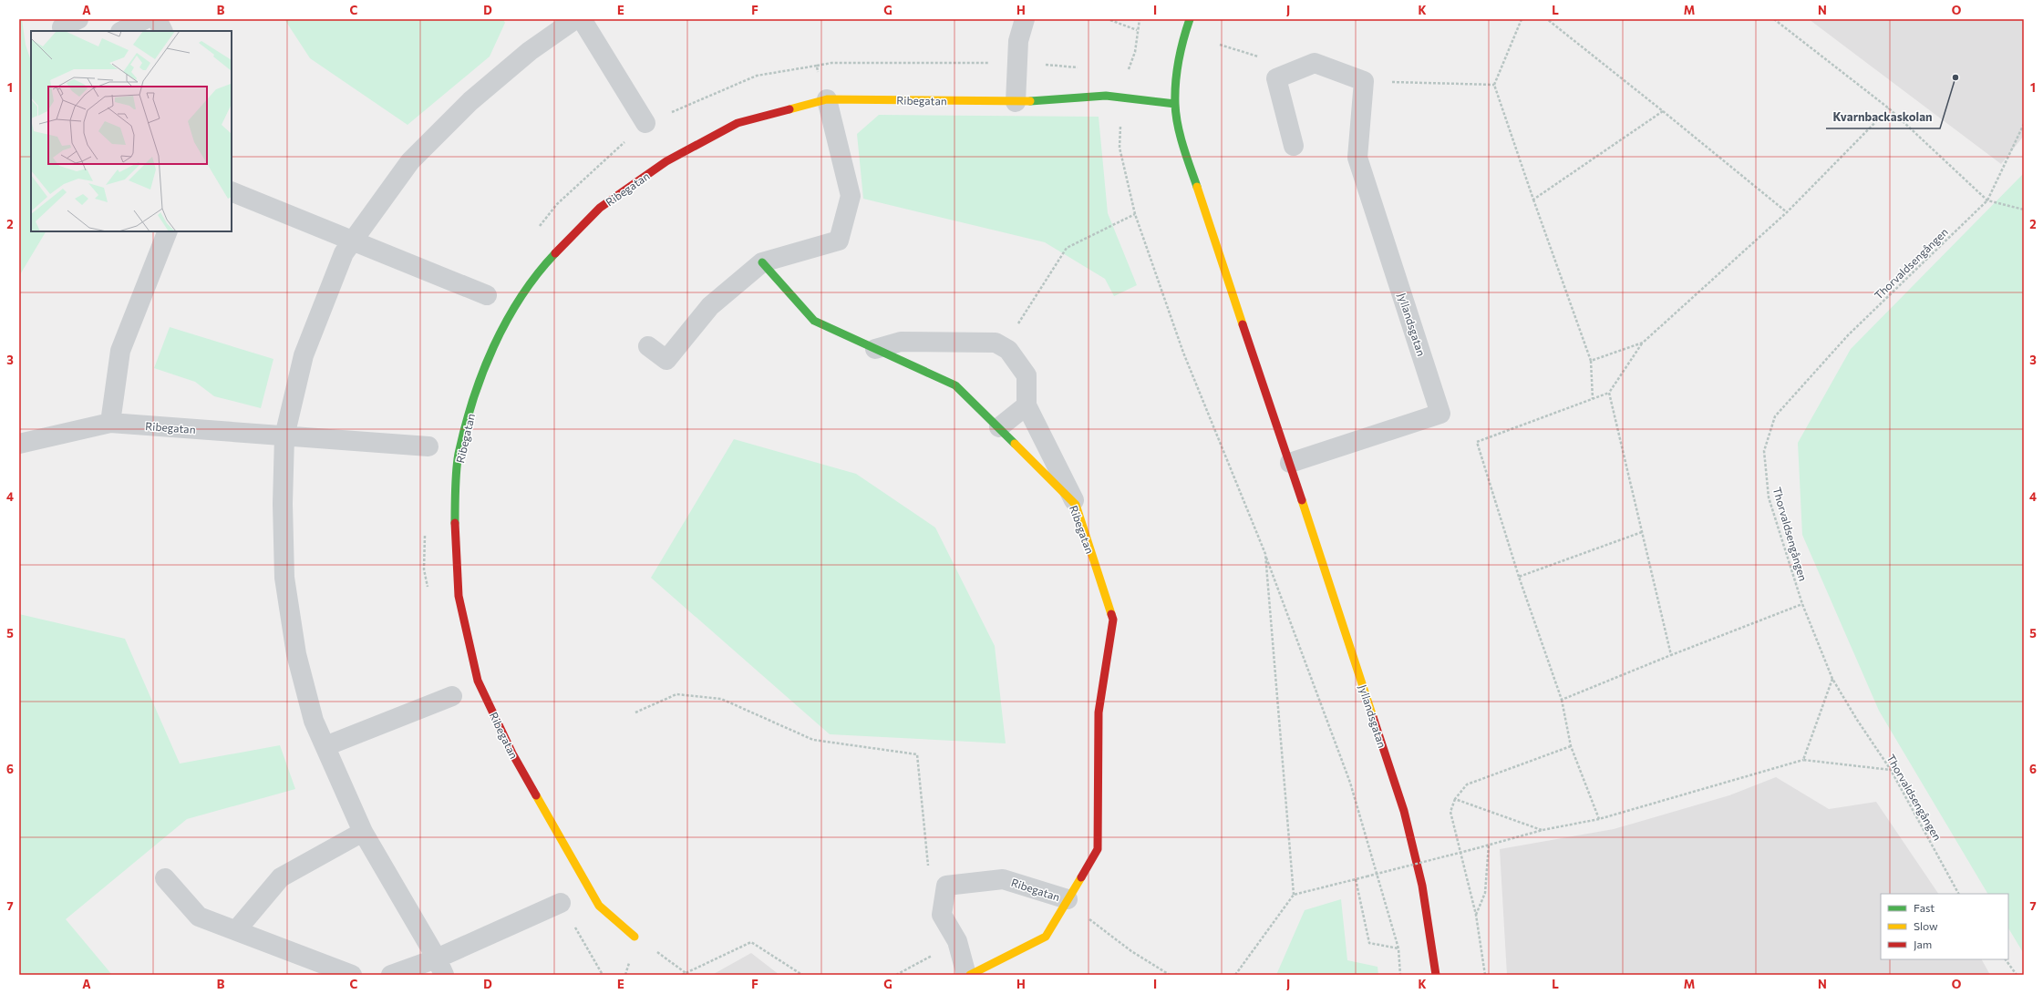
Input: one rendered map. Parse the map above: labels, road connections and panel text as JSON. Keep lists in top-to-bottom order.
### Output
{
  "streets": {
    "street": ["Ribegatan", "Jyllandsgatan"],
    "path": ["Thorvaldsengången"]
  },
  "crossings": [
    ["Ribegatan", "Jyllandsgatan"]
  ],
  "places": ["Kvarnbackaskolan"],
  "legend": ["Fast", "Slow", "Jam"],
  "grid": {
    "columns": [
      "A",
      "B",
      "C",
      "D",
      "E",
      "F",
      "G",
      "H",
      "I",
      "J",
      "K",
      "L",
      "M",
      "N",
      "O"
    ],
    "rows": [
      "1",
      "2",
      "3",
      "4",
      "5",
      "6",
      "7"
    ]
  }
}
